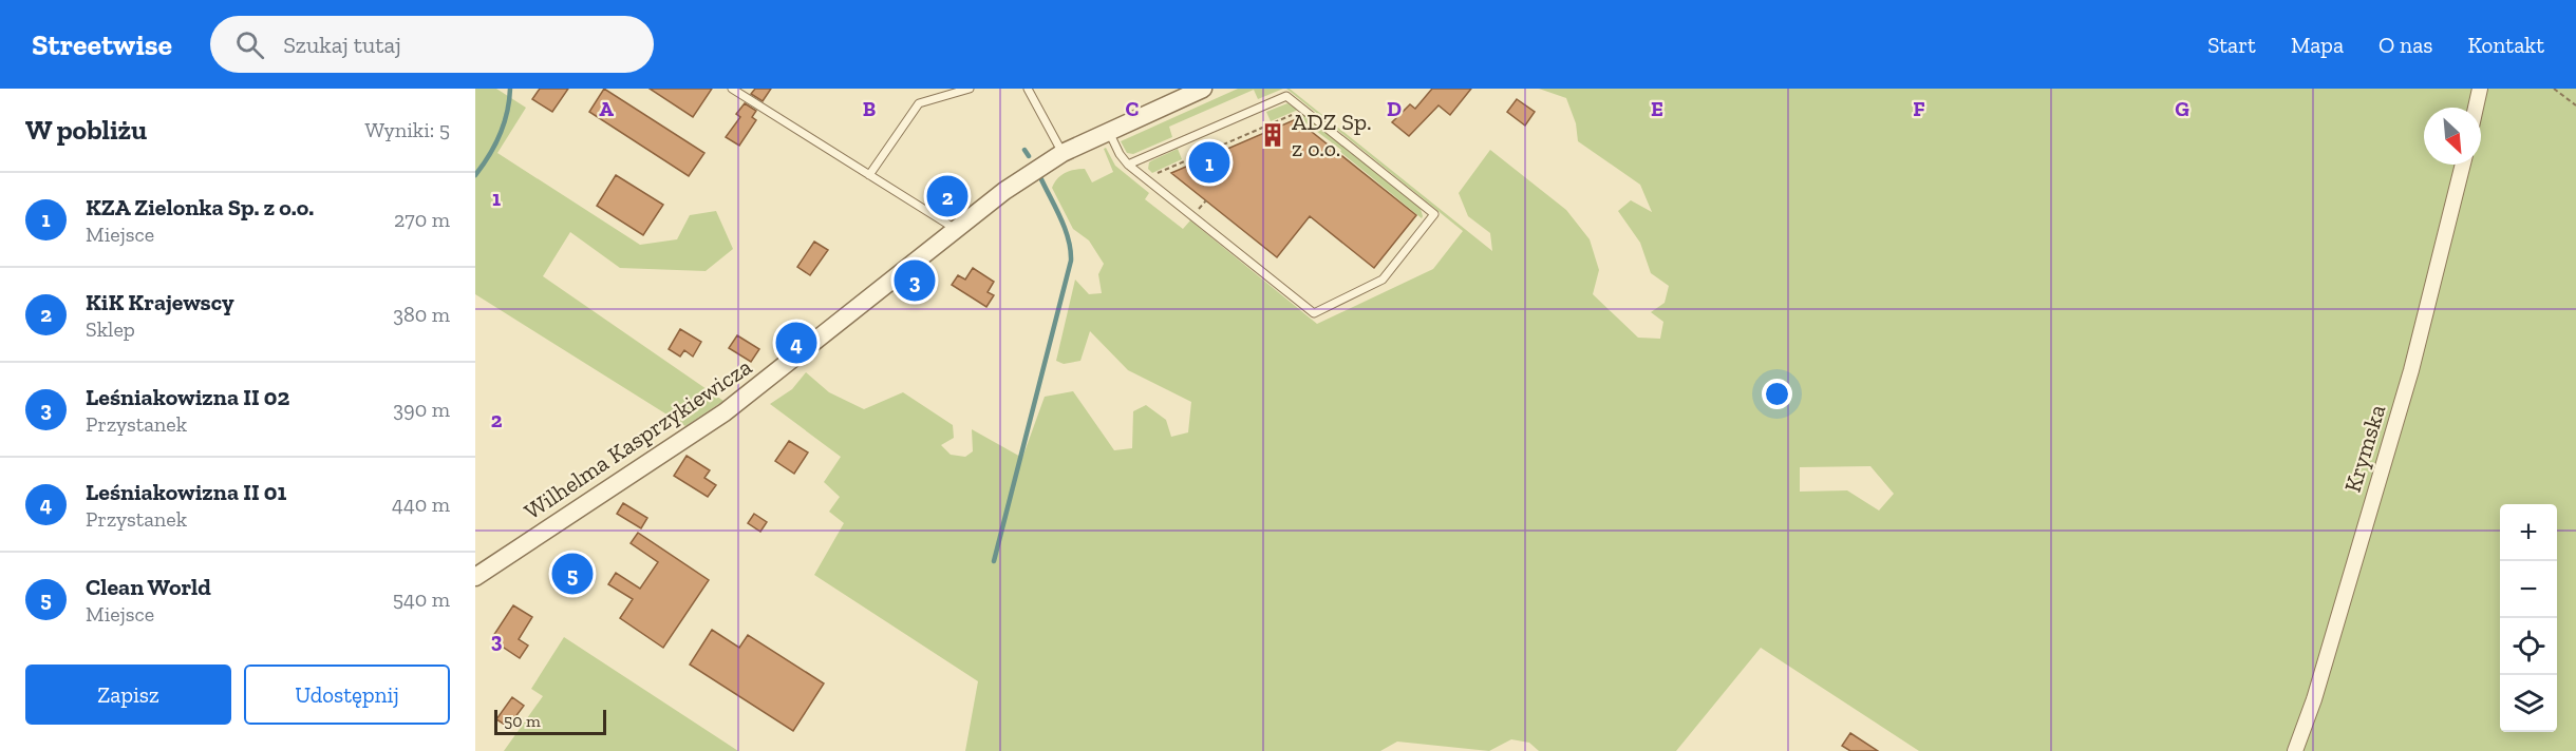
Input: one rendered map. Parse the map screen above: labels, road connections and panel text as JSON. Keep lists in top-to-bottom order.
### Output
{
  "streets": {
    "street": ["Wilhelma Kasprzykiewicza", "Krymska"]
  },
  "places": {
    "building": ["ADZ Sp. z o.o."]
  },
  "scale_bar": "50 m",
  "north": "bottom right",
  "page": {
    "header": "Streetwise",
    "search": "Szukaj tutaj",
    "nav": [
      "Start",
      "Mapa",
      "O nas",
      "Kontakt"
    ],
    "heading": ["W pobliżu", "Wyniki: 5"],
    "pins": [
      "1",
      "2",
      "3",
      "4",
      "5"
    ],
    "list": [
      {
        "mark": "1",
        "name": "KZA Zielonka Sp. z o.o.",
        "note": "Miejsce",
        "value": "270 m"
      },
      {
        "mark": "2",
        "name": "KiK Krajewscy",
        "note": "Sklep",
        "value": "380 m"
      },
      {
        "mark": "3",
        "name": "Leśniakowizna II 02",
        "note": "Przystanek",
        "value": "390 m"
      },
      {
        "mark": "4",
        "name": "Leśniakowizna II 01",
        "note": "Przystanek",
        "value": "440 m"
      },
      {
        "mark": "5",
        "name": "Clean World",
        "note": "Miejsce",
        "value": "540 m"
      }
    ],
    "map_buttons": ["+", "−"],
    "buttons": ["Zapisz", "Udostępnij"],
    "scale": "50 m"
  },
  "grid": {
    "columns": [
      "A",
      "B",
      "C",
      "D",
      "E",
      "F",
      "G"
    ],
    "rows": ["1", "2", "3"]
  }
}
